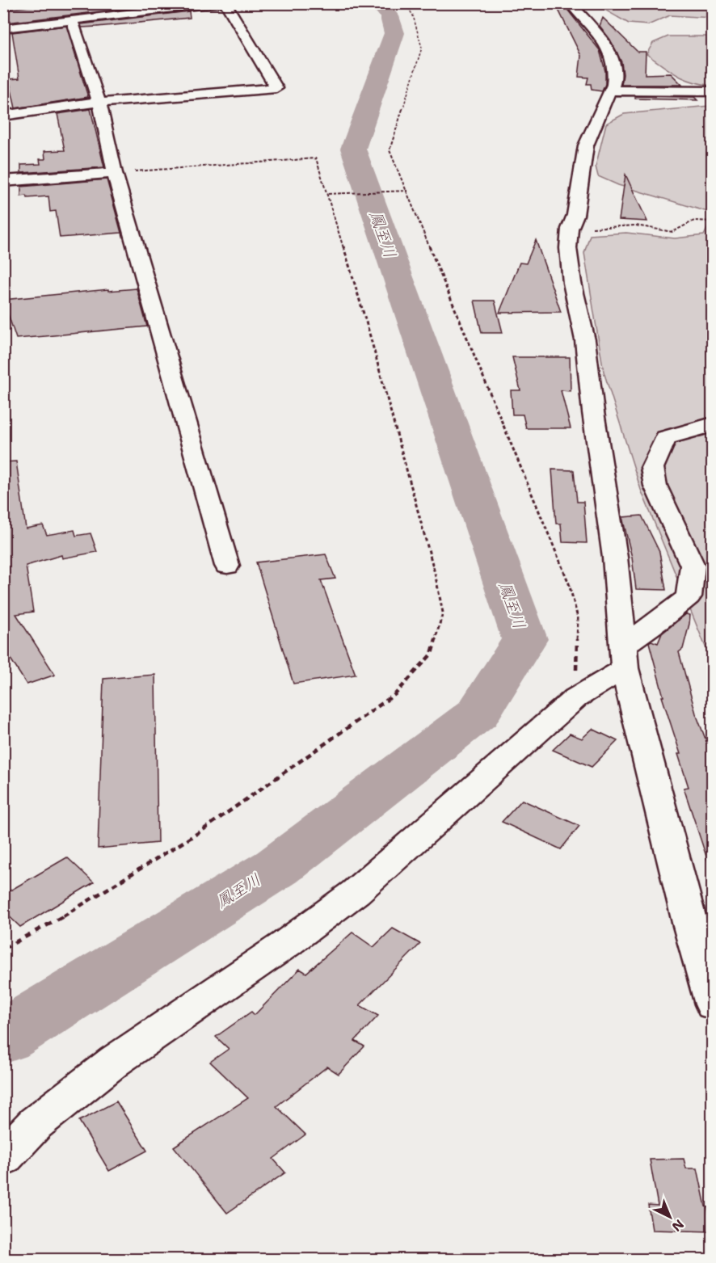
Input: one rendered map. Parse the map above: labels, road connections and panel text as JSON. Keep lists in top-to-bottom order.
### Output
{
  "water": ["鳳至川"],
  "north": "bottom right"
}
